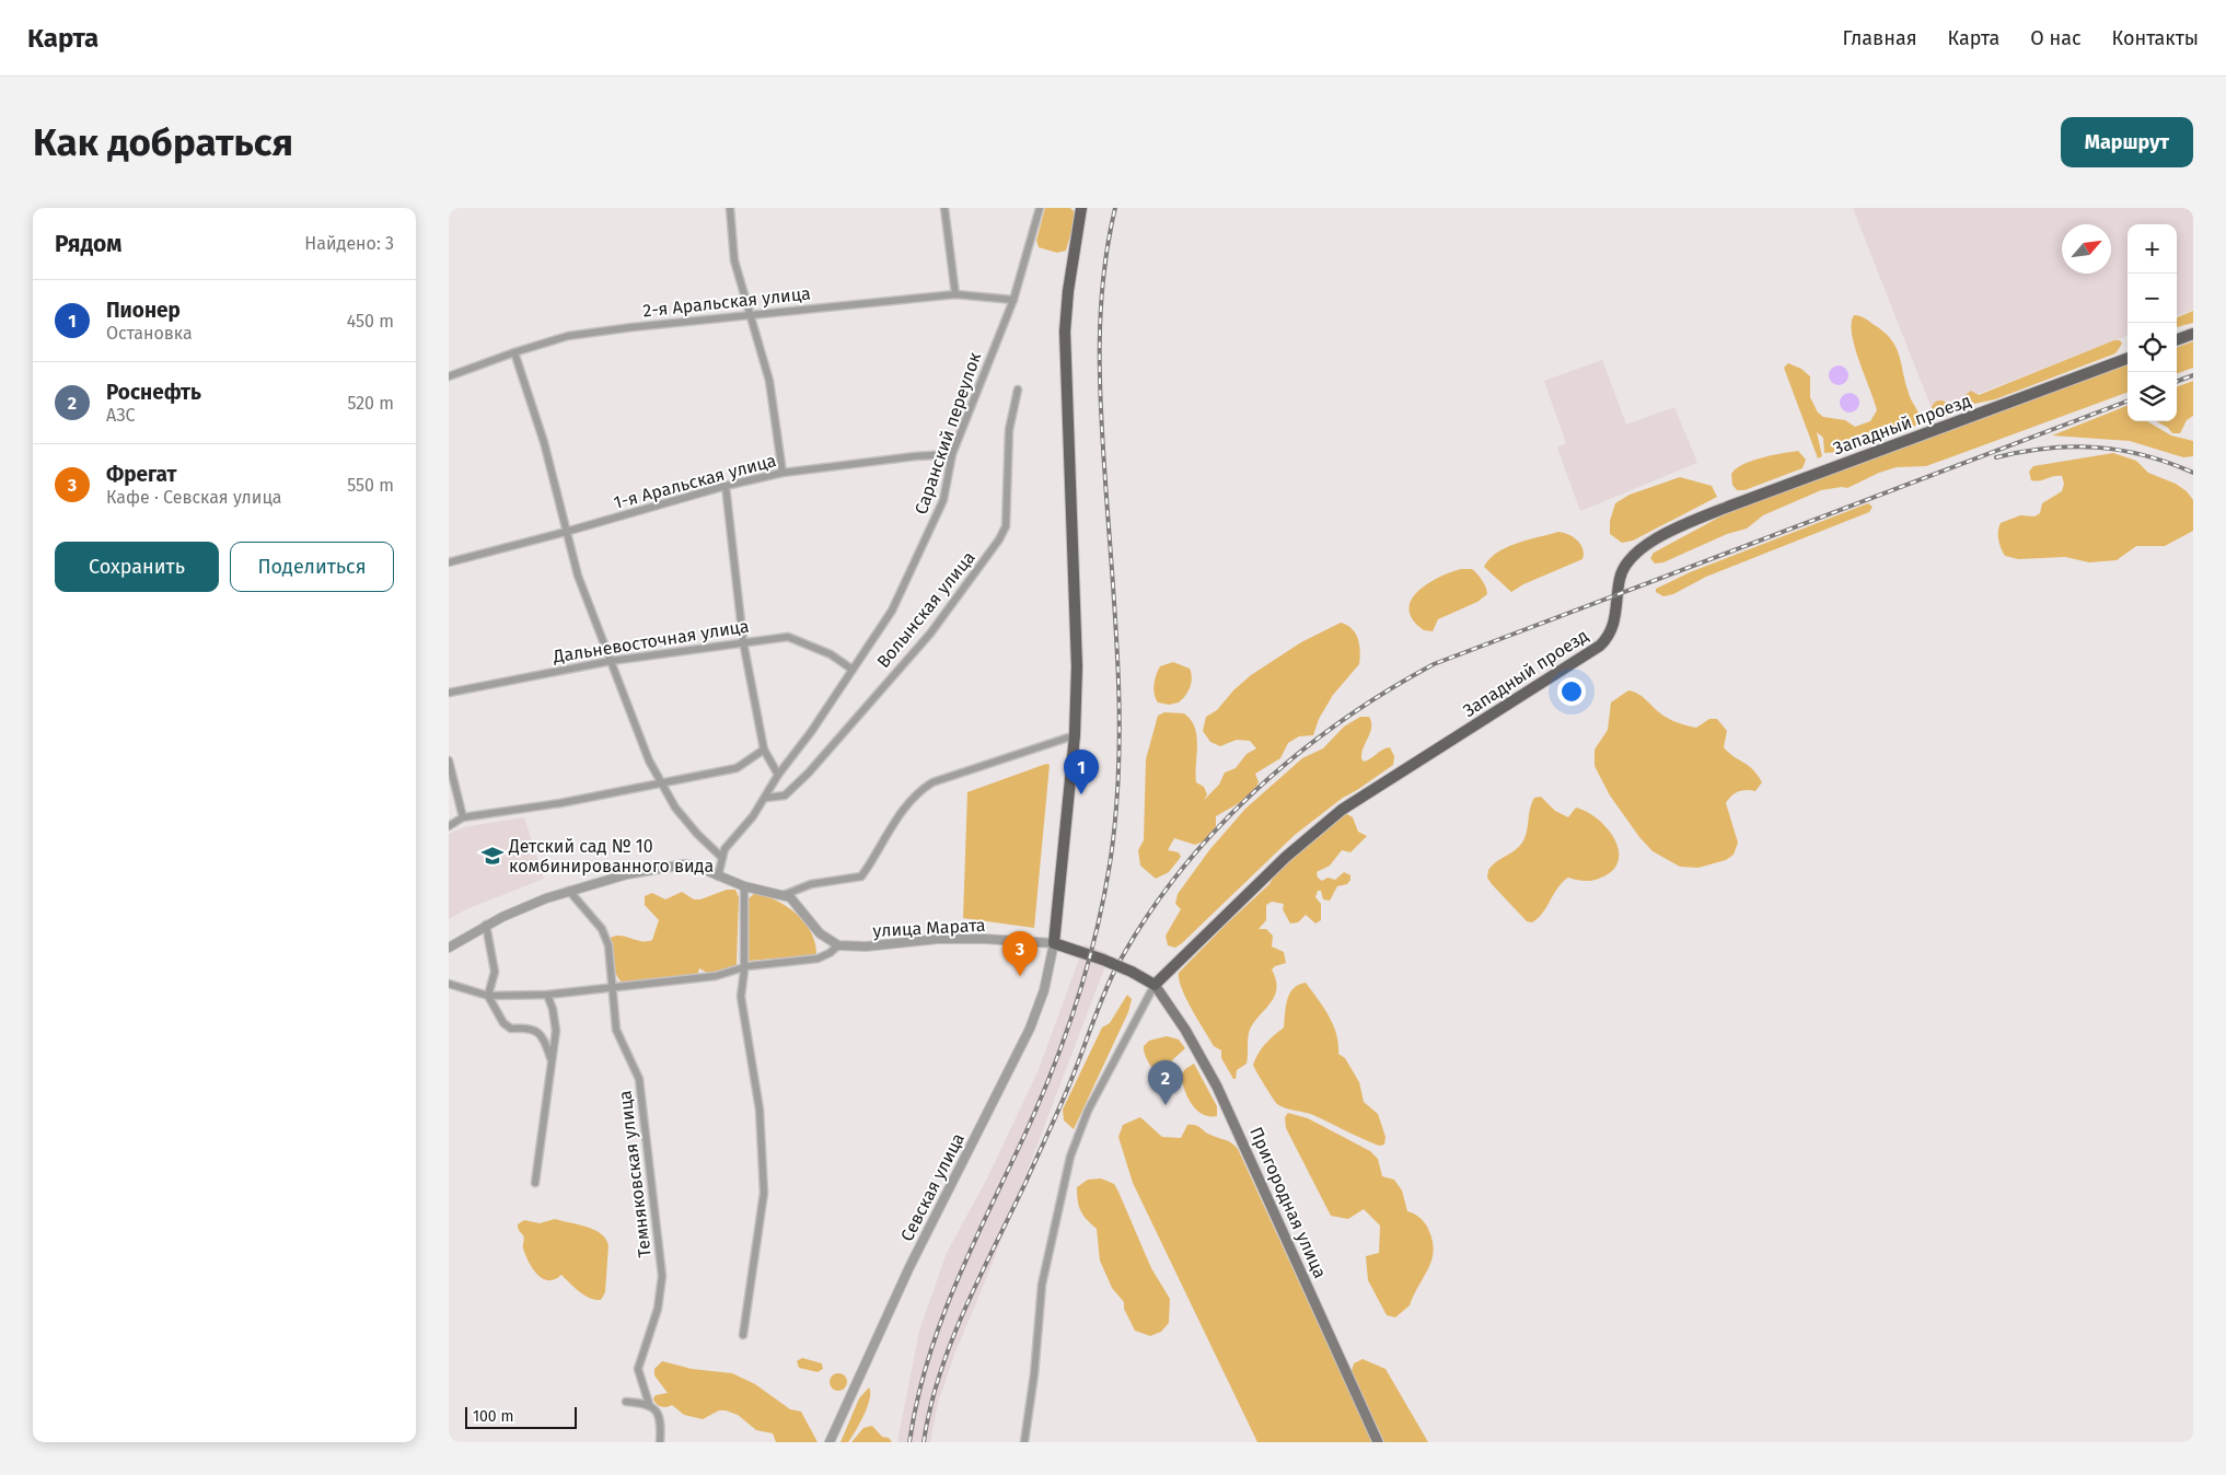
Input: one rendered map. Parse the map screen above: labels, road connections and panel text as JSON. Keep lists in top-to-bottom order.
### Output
{
  "streets": {
    "main road": ["Западный проезд", "Пригородная улица"],
    "street": [
      "2-я Аральская улица",
      "Саранский переулок",
      "1-я Аральская улица",
      "Волынская улица",
      "Дальневосточная улица",
      "улица Марата",
      "Темняковская улица",
      "Севская улица"
    ]
  },
  "crossings": [
    ["2-я Аральская улица", "Саранский переулок"],
    ["Западный проезд", "Пригородная улица"],
    ["Саранский переулок", "1-я Аральская улица"],
    ["Саранский переулок", "Волынская улица"],
    ["Саранский переулок", "Дальневосточная улица"],
    ["улица Марата", "Севская улица"]
  ],
  "places": {
    "school or university": ["Детский сад № 10 комбинированного вида"]
  },
  "scale_bar": "100 m",
  "north": "top right",
  "page": {
    "header": "Карта",
    "nav": [
      "Главная",
      "Карта",
      "О нас",
      "Контакты"
    ],
    "buttons": [
      "Маршрут",
      ["Сохранить", "Поделиться"]
    ],
    "title": "Как добраться",
    "heading": ["Рядом", "Найдено: 3"],
    "map_buttons": ["+", "−"],
    "list": [
      {
        "mark": "1",
        "name": "Пионер",
        "note": "Остановка",
        "value": "450 m"
      },
      {
        "mark": "2",
        "name": "Роснефть",
        "note": "АЗС",
        "value": "520 m"
      },
      {
        "mark": "3",
        "name": "Фрегат",
        "note": "Кафе · Севская улица",
        "value": "550 m"
      }
    ],
    "pins": ["1", "3", "2"],
    "scale": "100 m"
  }
}
